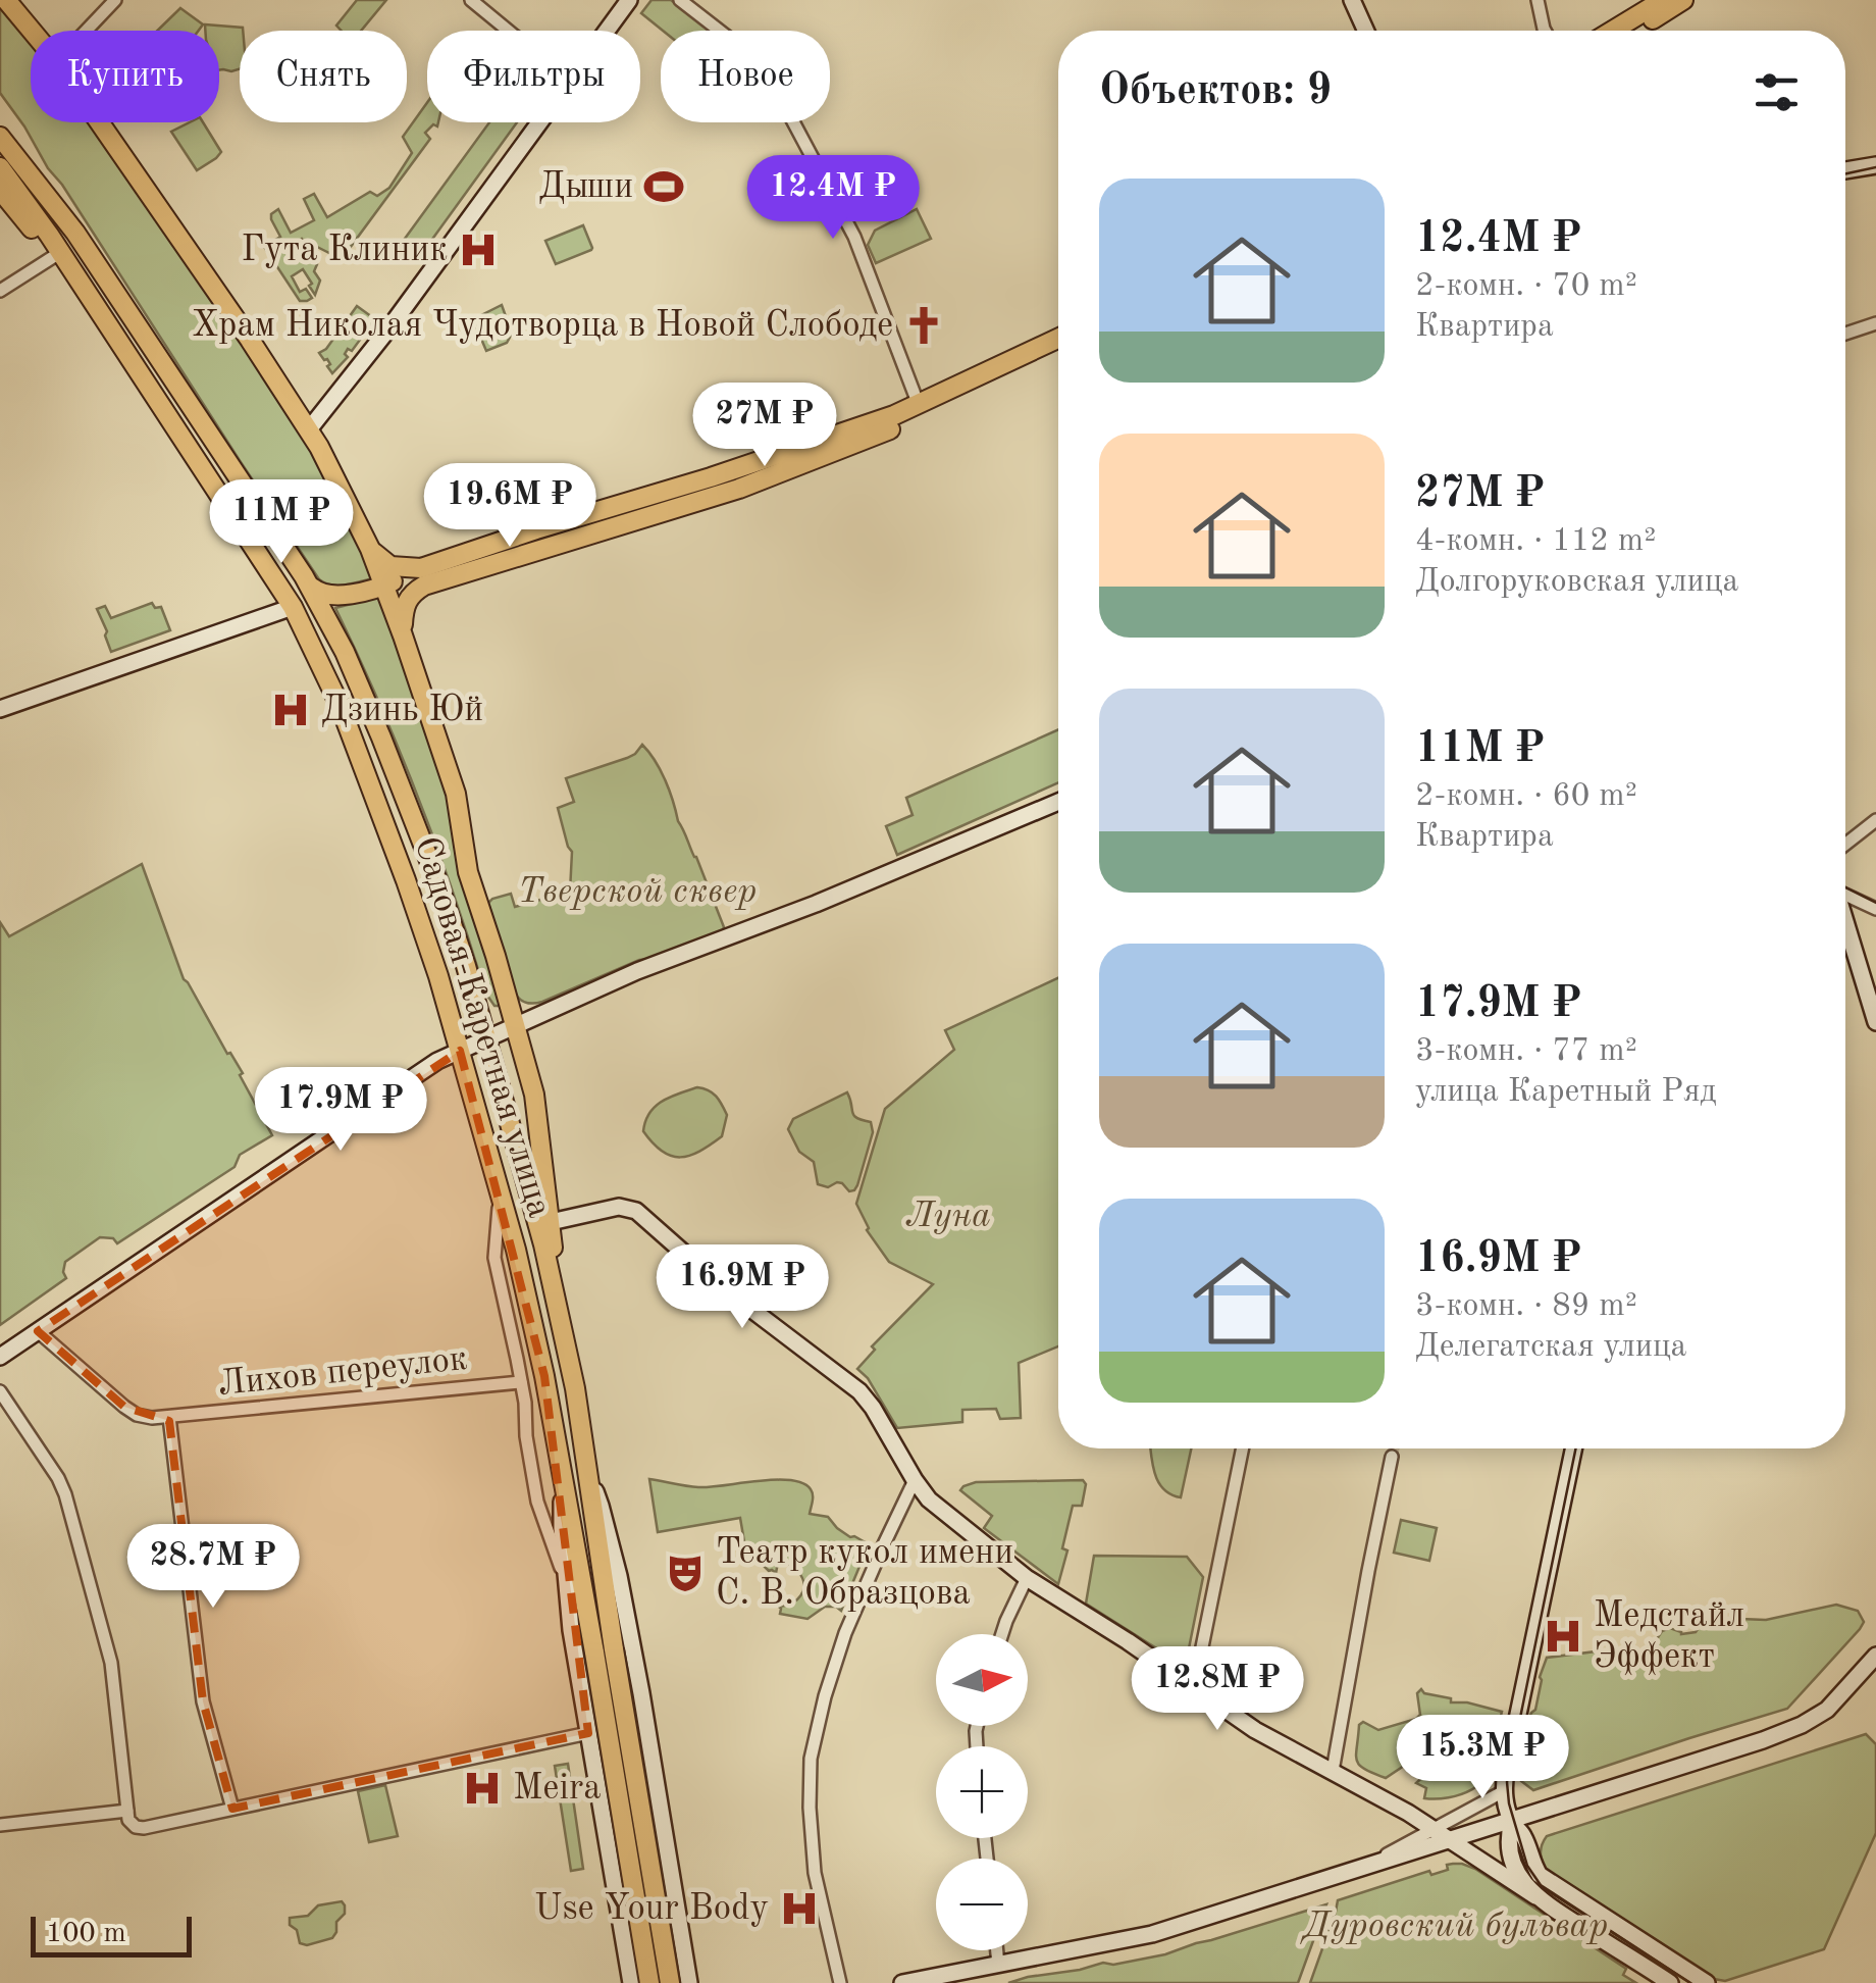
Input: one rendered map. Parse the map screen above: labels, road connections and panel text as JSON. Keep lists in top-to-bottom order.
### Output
{
  "streets": {
    "main road": ["Садовая-Каретная улица"],
    "street": ["Лихов переулок"]
  },
  "parks": ["Тверской сквер", "Луна", "Дуровский бульвар"],
  "places": {
    "sports": ["Дыши"],
    "hospital": [
      "Гута Клиник",
      "Дзинь Юй",
      "Медстайл Эффект",
      "Meira",
      "Use Your Body"
    ],
    "church": ["Храм Николая Чудотворца в Новой Слободе"],
    "theatre": ["Театр кукол имени С. В. Образцова"]
  },
  "scale_bar": "100 m",
  "north": "right",
  "page": {
    "chip": [
      "Купить",
      "Снять",
      "Фильтры",
      "Новое"
    ],
    "heading": "Объектов: 9",
    "list": [
      {
        "name": "12.4M ₽",
        "note": "2-комн. · 70 m² · Квартира"
      },
      {
        "name": "27M ₽",
        "note": "4-комн. · 112 m² · Долгоруковская улица"
      },
      {
        "name": "11M ₽",
        "note": "2-комн. · 60 m² · Квартира"
      },
      {
        "name": "17.9M ₽",
        "note": "3-комн. · 77 m² · улица Каретный Ряд"
      },
      {
        "name": "16.9M ₽",
        "note": "3-комн. · 89 m² · Делегатская улица"
      }
    ],
    "price": [
      "12.4M ₽",
      "27M ₽",
      "19.6M ₽",
      "11M ₽",
      "17.9M ₽",
      "16.9M ₽",
      "28.7M ₽",
      "12.8M ₽",
      "15.3M ₽"
    ],
    "map_buttons": ["+", "−"],
    "scale": "100 m"
  }
}
